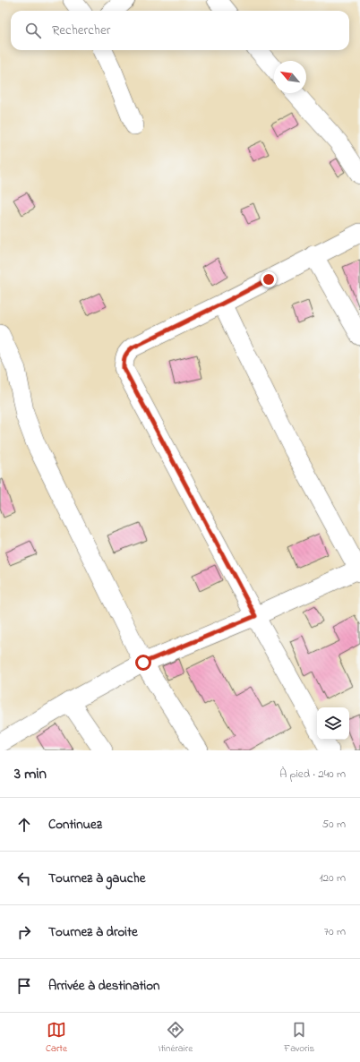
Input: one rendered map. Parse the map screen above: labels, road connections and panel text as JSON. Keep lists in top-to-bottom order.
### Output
{
  "north": "top left",
  "page": {
    "search": "Rechercher",
    "heading": ["3 min", "À pied · 240 m"],
    "list": [
      ["Continuez", "50 m"],
      ["Tournez à gauche", "120 m"],
      ["Tournez à droite", "70 m"],
      "Arrivée à destination"
    ],
    "nav": ["Carte", "Itinéraire", "Favoris"]
  }
}
